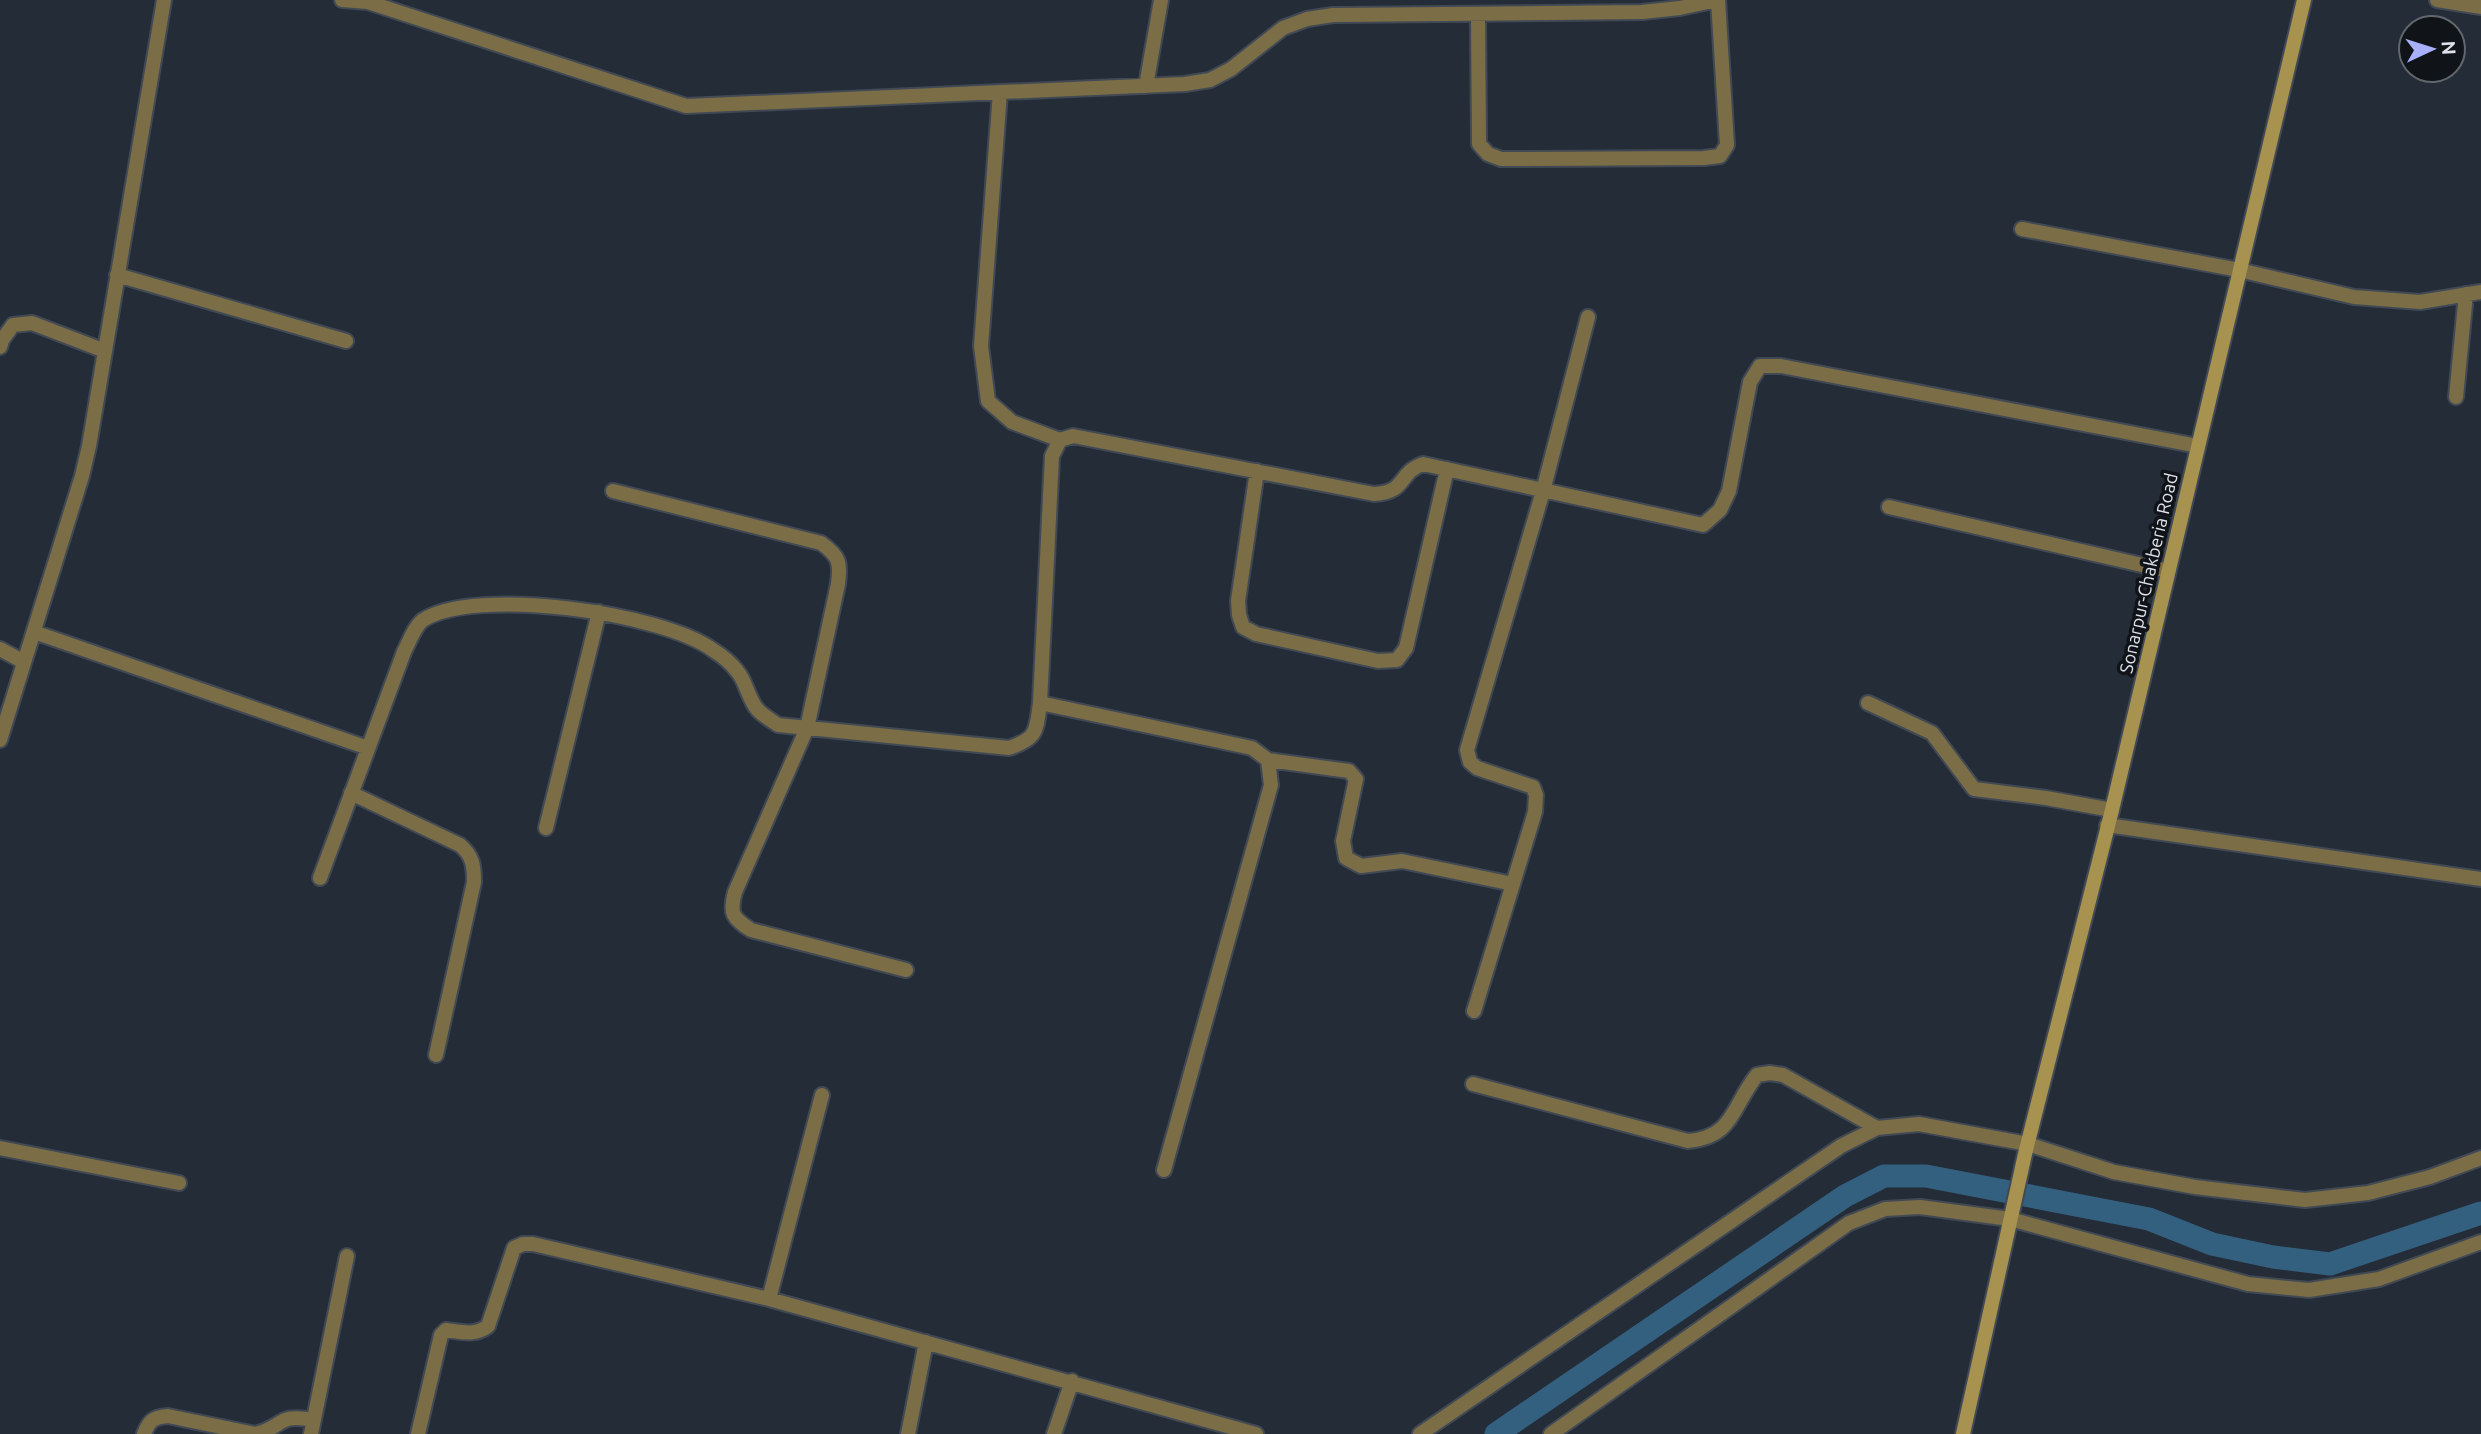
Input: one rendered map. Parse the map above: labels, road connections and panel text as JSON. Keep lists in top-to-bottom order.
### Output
{
  "streets": {
    "main road": ["Sonarpur-Chakberia Road"]
  },
  "north": "right"
}
